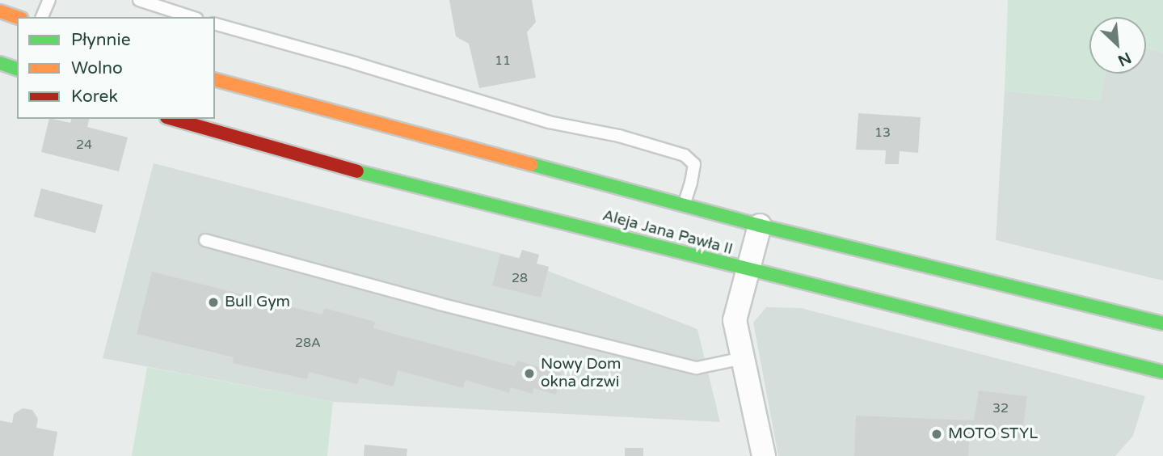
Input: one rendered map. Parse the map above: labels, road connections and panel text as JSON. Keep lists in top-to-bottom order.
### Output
{
  "streets": {
    "main road": ["Aleja Jana Pawła II"]
  },
  "places": ["Bull Gym", "Nowy Dom okna drzwi", "MOTO STYL"],
  "house_numbers": [
    "11",
    "13",
    "24",
    "28",
    "28A",
    "32"
  ],
  "legend": ["Płynnie", "Wolno", "Korek"],
  "north": "bottom right"
}
